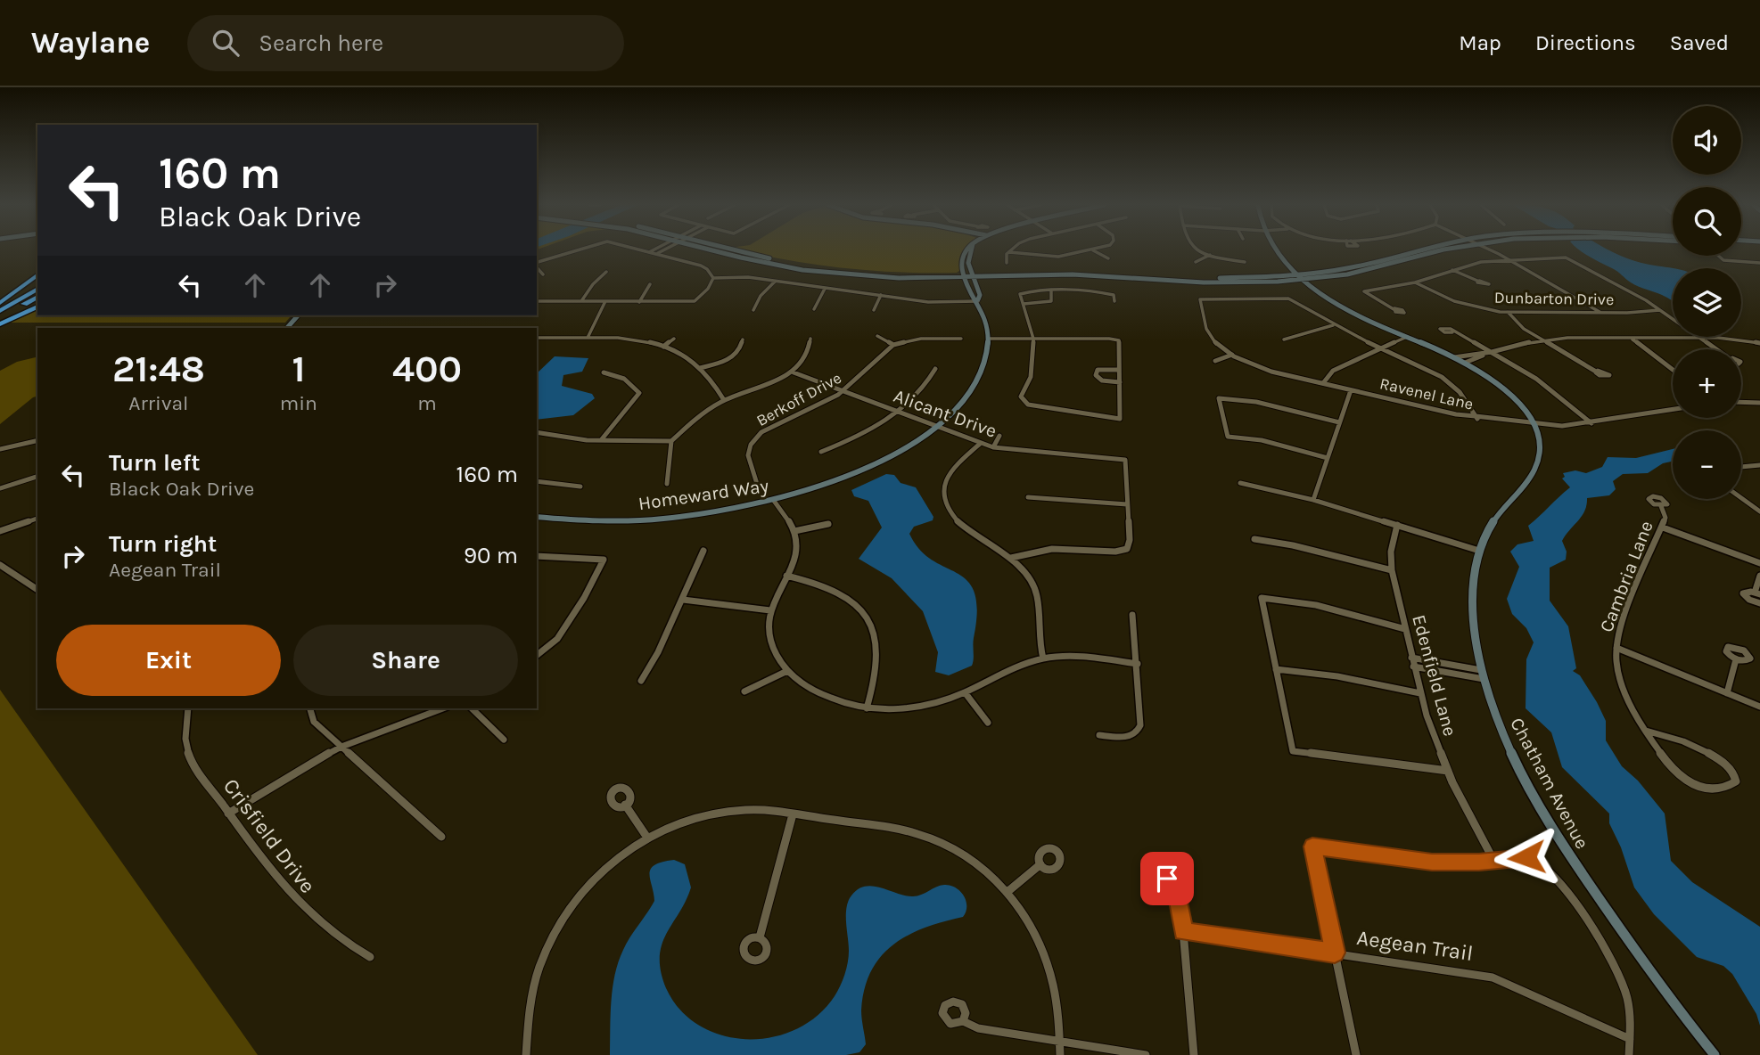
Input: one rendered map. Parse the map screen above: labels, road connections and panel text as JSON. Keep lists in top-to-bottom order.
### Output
{
  "streets": {
    "street": [
      "Dunbarton Drive",
      "Ravenel Lane",
      "Berkoff Drive",
      "Alicant Drive",
      "Homeward Way",
      "Cambria Lane",
      "Edenfield Lane",
      "Chatham Avenue",
      "Crisfield Drive",
      "Aegean Trail"
    ]
  },
  "crossings": [
    ["Ravenel Lane", "Chatham Avenue"],
    ["Berkoff Drive", "Alicant Drive"],
    ["Alicant Drive", "Homeward Way"]
  ],
  "page": {
    "header": "Waylane",
    "search": "Search here",
    "nav": ["Map", "Directions", "Saved"],
    "map_buttons": ["+", "−"],
    "turn": ["160 m", "Black Oak Drive"],
    "eta": [
      "21:48",
      "Arrival",
      "1",
      "min",
      "400",
      "m"
    ],
    "list": [
      {
        "name": "Turn left",
        "note": "Black Oak Drive",
        "value": "160 m"
      },
      {
        "name": "Turn right",
        "note": "Aegean Trail",
        "value": "90 m"
      }
    ],
    "buttons": ["Exit", "Share"]
  }
}
